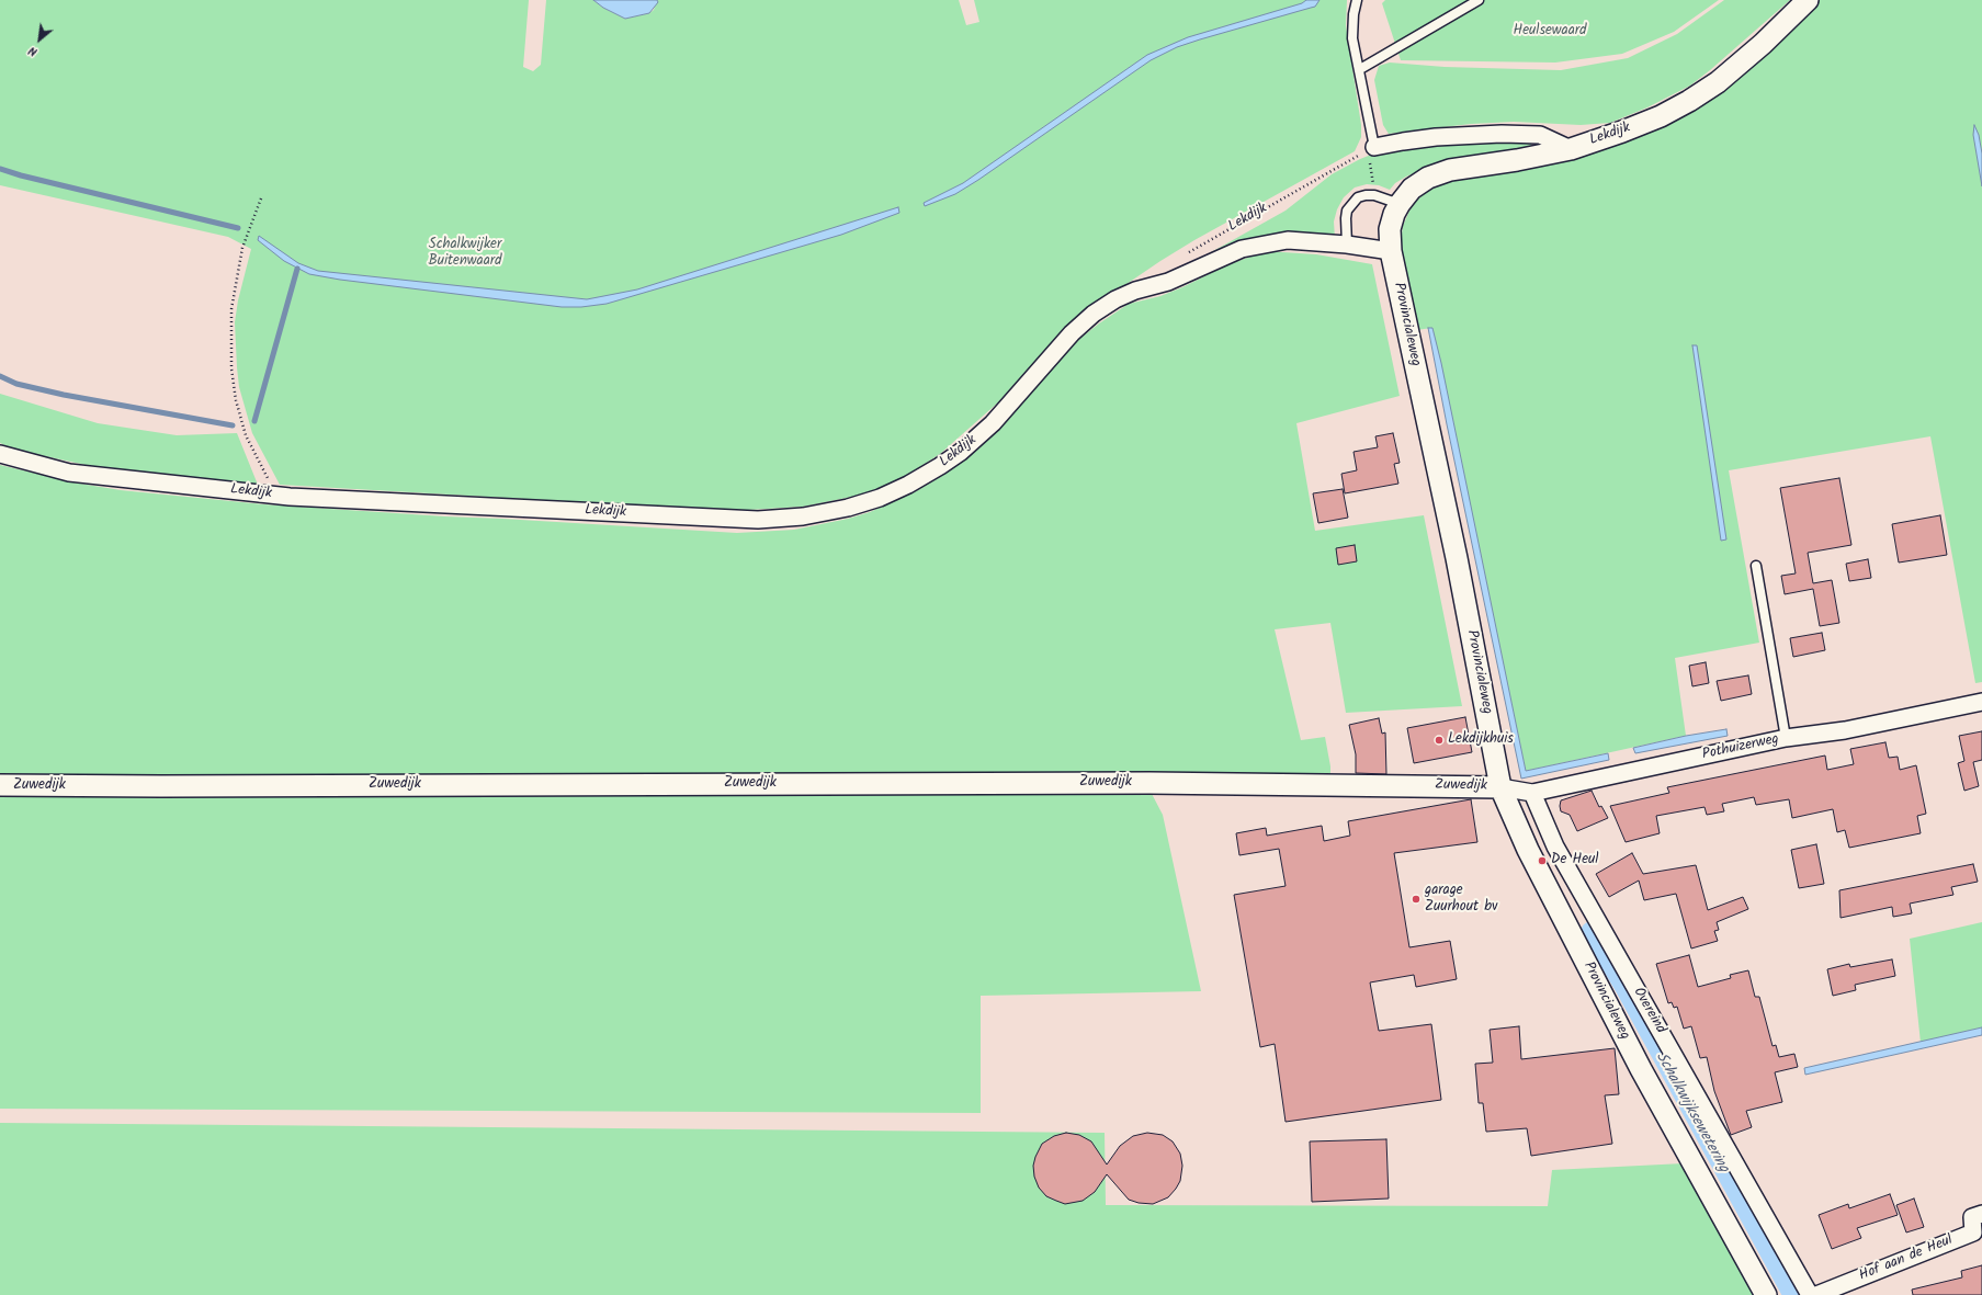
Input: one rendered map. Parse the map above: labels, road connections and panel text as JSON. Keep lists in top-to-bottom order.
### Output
{
  "streets": {
    "street": [
      "Lekdijk",
      "Provincialeweg",
      "Pothuizerweg",
      "Zuwedijk",
      "Overeind",
      "Hof aan de Heul"
    ]
  },
  "crossings": [
    ["Lekdijk", "Provincialeweg"],
    ["Provincialeweg", "Pothuizerweg"],
    ["Provincialeweg", "Zuwedijk"],
    ["Pothuizerweg", "Zuwedijk"],
    ["Pothuizerweg", "Overeind"]
  ],
  "water": ["Schalkwijksewetering"],
  "parks": ["Heulsewaard", "Schalkwijker Buitenwaard"],
  "places": ["Lekdijkhuis", "De Heul", "garage Zuurhout bv"],
  "north": "bottom left"
}
